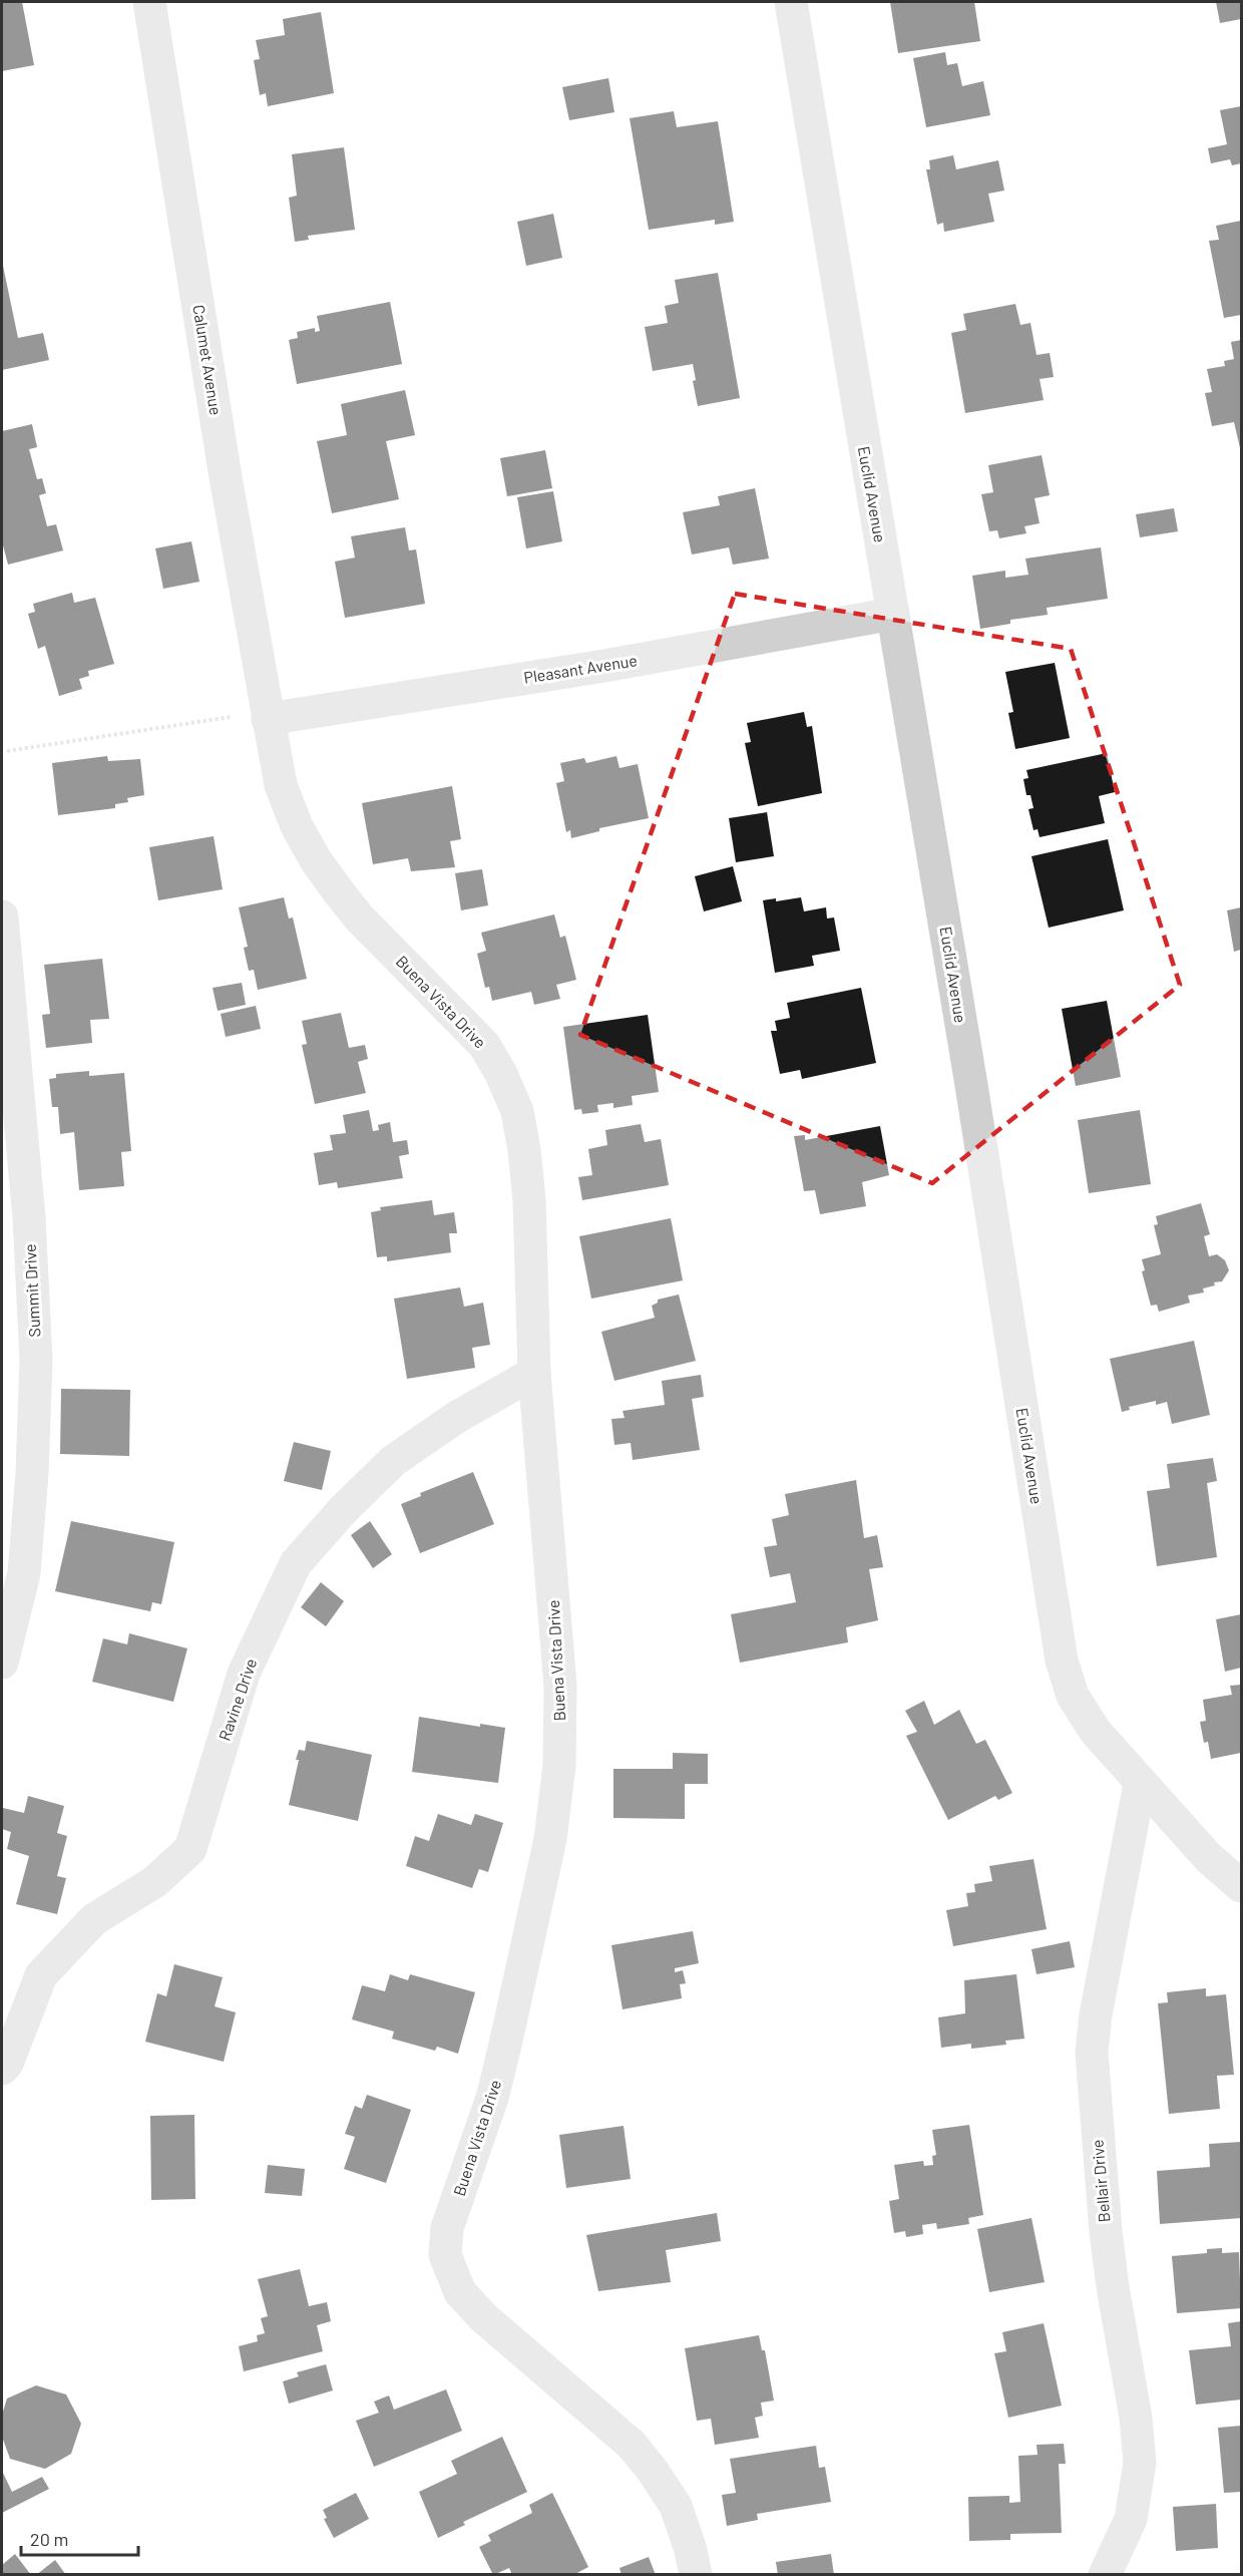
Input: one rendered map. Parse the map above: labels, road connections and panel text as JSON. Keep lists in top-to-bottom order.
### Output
{
  "streets": {
    "street": [
      "Calumet Avenue",
      "Euclid Avenue",
      "Pleasant Avenue",
      "Buena Vista Drive",
      "Summit Drive",
      "Ravine Drive",
      "Bellair Drive"
    ]
  },
  "crossings": [
    ["Calumet Avenue", "Pleasant Avenue"],
    ["Calumet Avenue", "Buena Vista Drive"],
    ["Euclid Avenue", "Pleasant Avenue"],
    ["Euclid Avenue", "Bellair Drive"],
    ["Pleasant Avenue", "Buena Vista Drive"],
    ["Buena Vista Drive", "Ravine Drive"]
  ],
  "scale_bar": "20 m"
}
